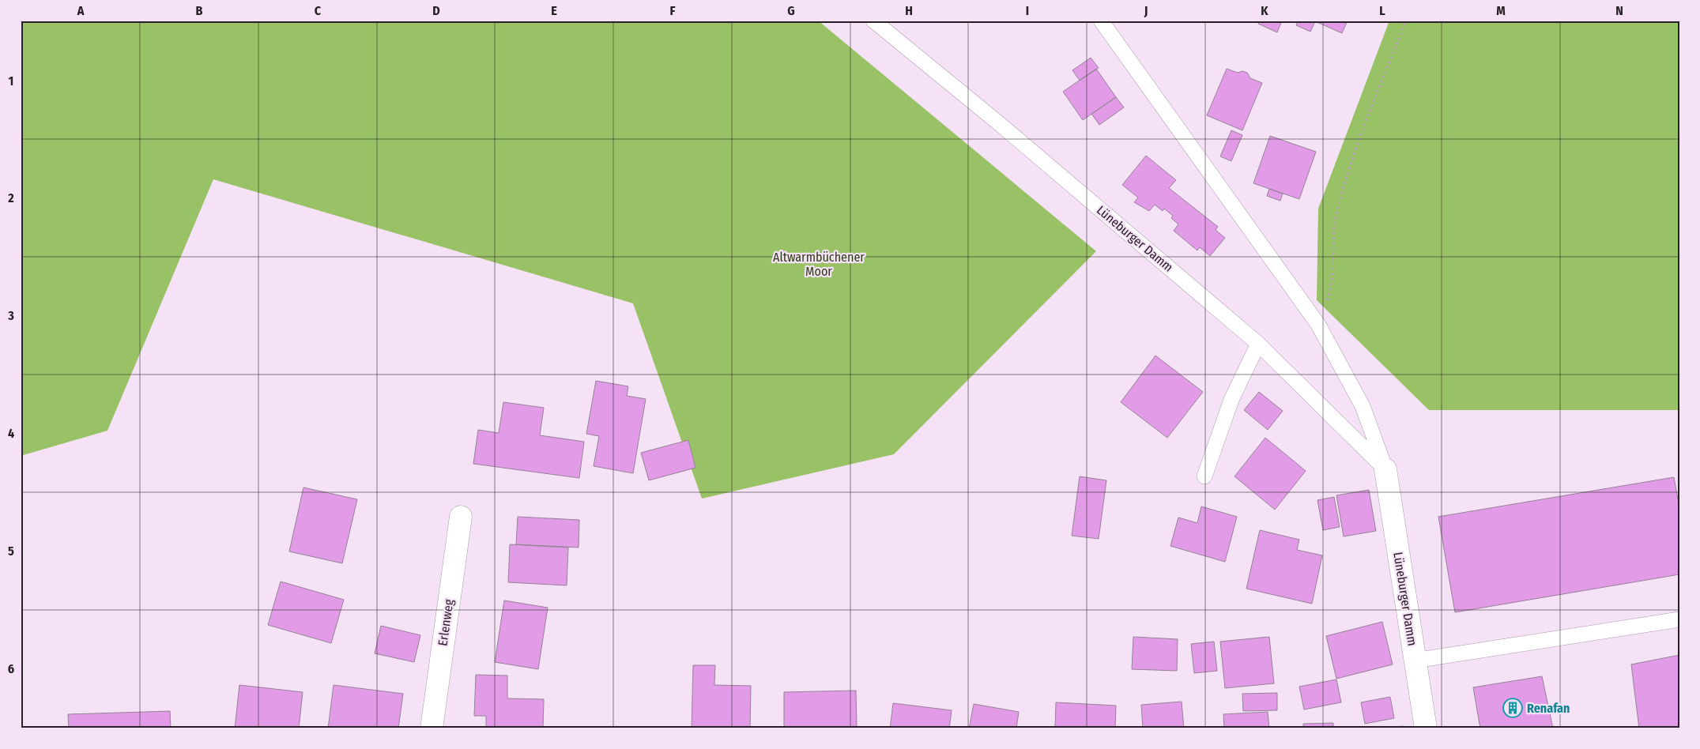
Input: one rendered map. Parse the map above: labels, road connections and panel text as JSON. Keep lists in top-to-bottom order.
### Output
{
  "streets": {
    "street": ["Lüneburger Damm", "Erlenweg"]
  },
  "parks": ["Altwarmbüchener Moor"],
  "places": {
    "building": ["Renafan"]
  },
  "grid": {
    "columns": [
      "A",
      "B",
      "C",
      "D",
      "E",
      "F",
      "G",
      "H",
      "I",
      "J",
      "K",
      "L",
      "M",
      "N"
    ],
    "rows": [
      "1",
      "2",
      "3",
      "4",
      "5",
      "6"
    ]
  }
}
